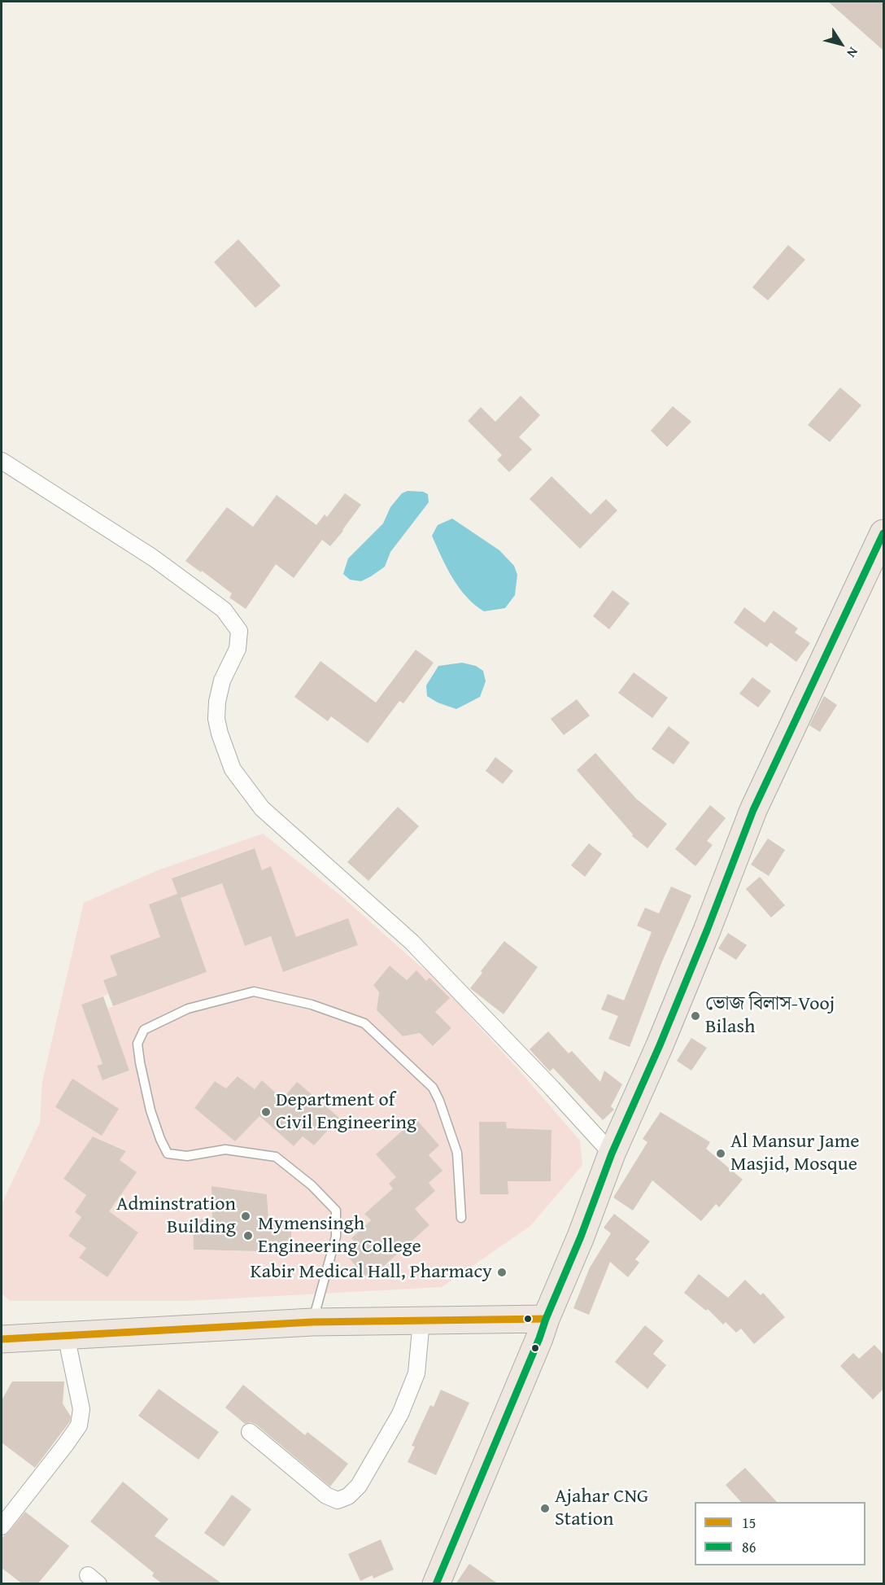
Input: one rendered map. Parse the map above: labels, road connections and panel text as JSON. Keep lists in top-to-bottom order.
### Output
{
  "places": [
    "ভোজ বিলাস-Vooj Bilash",
    "Department of Civil Engineering",
    "Al Mansur Jame Masjid, Mosque",
    "Adminstration Building",
    "Mymensingh Engineering College",
    "Kabir Medical Hall, Pharmacy",
    "Ajahar CNG Station"
  ],
  "lines": ["transit line 86", "transit line 15"],
  "legend": ["15", "86"],
  "north": "bottom right"
}
